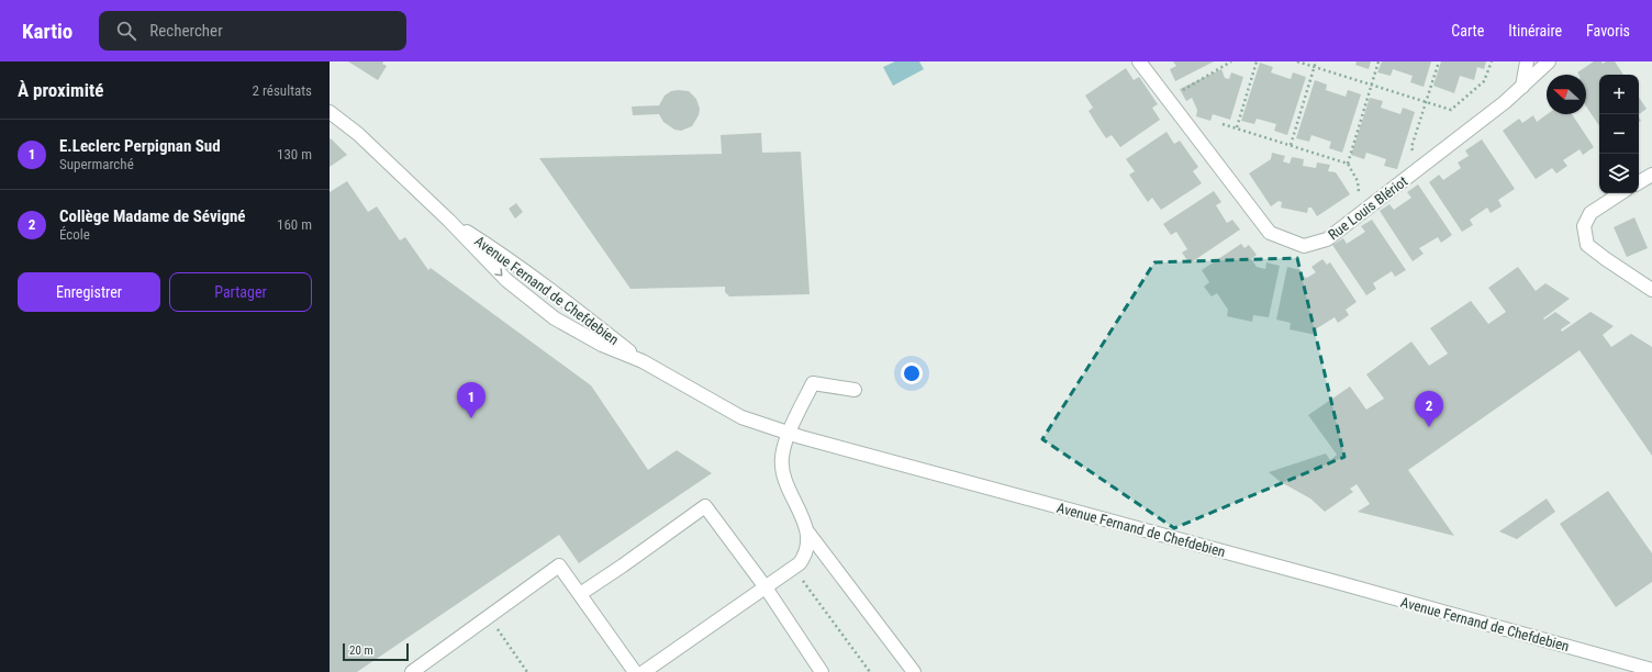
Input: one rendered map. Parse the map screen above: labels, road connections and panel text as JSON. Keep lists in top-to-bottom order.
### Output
{
  "streets": {
    "street": ["Rue Louis Blériot", "Avenue Fernand de Chefdebien"]
  },
  "scale_bar": "20 m",
  "north": "left",
  "page": {
    "header": "Kartio",
    "search": "Rechercher",
    "nav": ["Carte", "Itinéraire", "Favoris"],
    "heading": ["À proximité", "2 résultats"],
    "map_buttons": ["+", "−"],
    "list": [
      {
        "mark": "1",
        "name": "E.Leclerc Perpignan Sud",
        "note": "Supermarché",
        "value": "130 m"
      },
      {
        "mark": "2",
        "name": "Collège Madame de Sévigné",
        "note": "École",
        "value": "160 m"
      }
    ],
    "buttons": ["Enregistrer", "Partager"],
    "pins": ["1", "2"],
    "scale": "20 m"
  }
}
